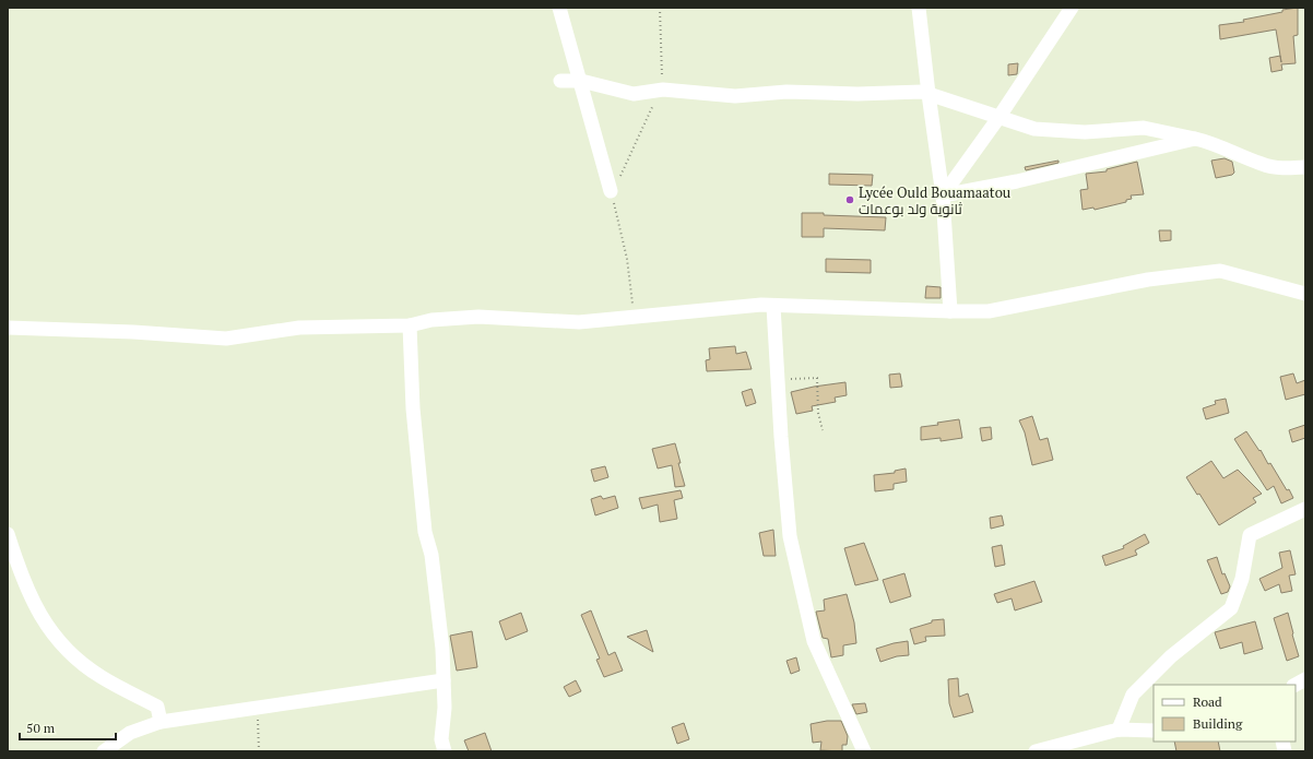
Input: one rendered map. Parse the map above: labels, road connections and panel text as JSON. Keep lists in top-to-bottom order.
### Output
{
  "places": ["Lycée Ould Bouamaatou ثانوية ولد بوعمات"],
  "legend": ["Road", "Building"],
  "scale_bar": "50 m"
}
